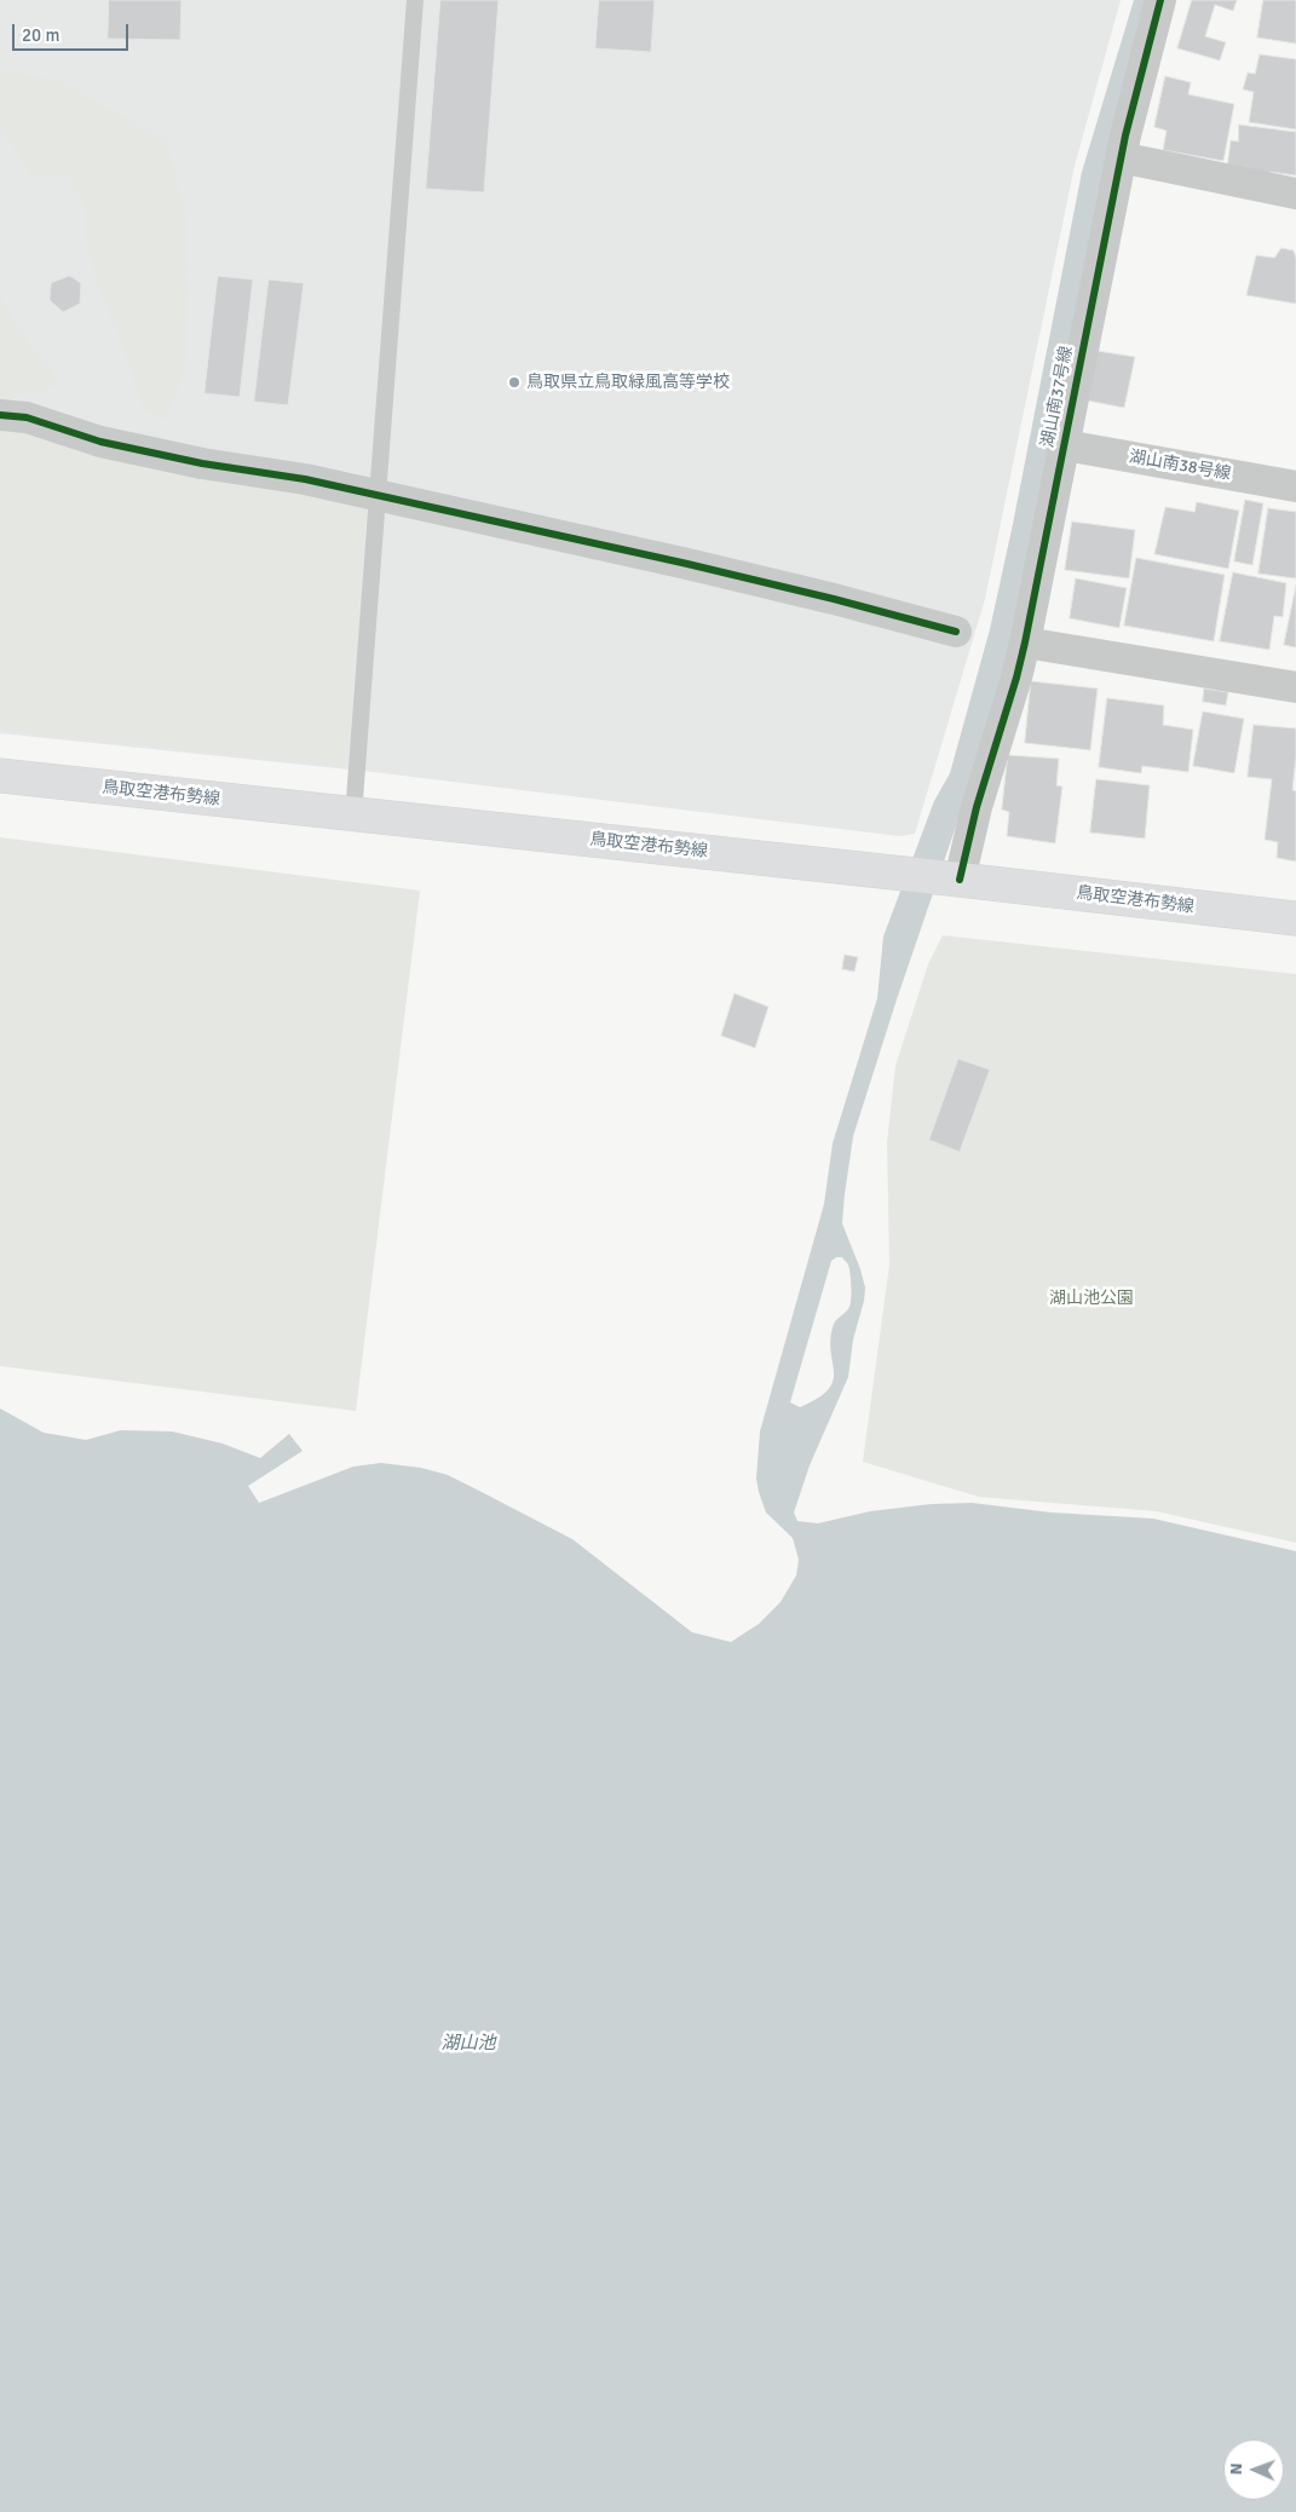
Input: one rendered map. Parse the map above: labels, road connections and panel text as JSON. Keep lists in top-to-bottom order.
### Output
{
  "streets": {
    "main road": ["鳥取空港布勢線"],
    "street": ["湖山南37号線", "湖山南38号線"]
  },
  "crossings": [
    ["湖山南37号線", "湖山南38号線"],
    ["湖山南37号線", "鳥取空港布勢線"]
  ],
  "water": ["湖山池"],
  "parks": ["湖山池公園"],
  "places": ["鳥取県立鳥取緑風高等学校"],
  "scale_bar": "20 m",
  "north": "left"
}
